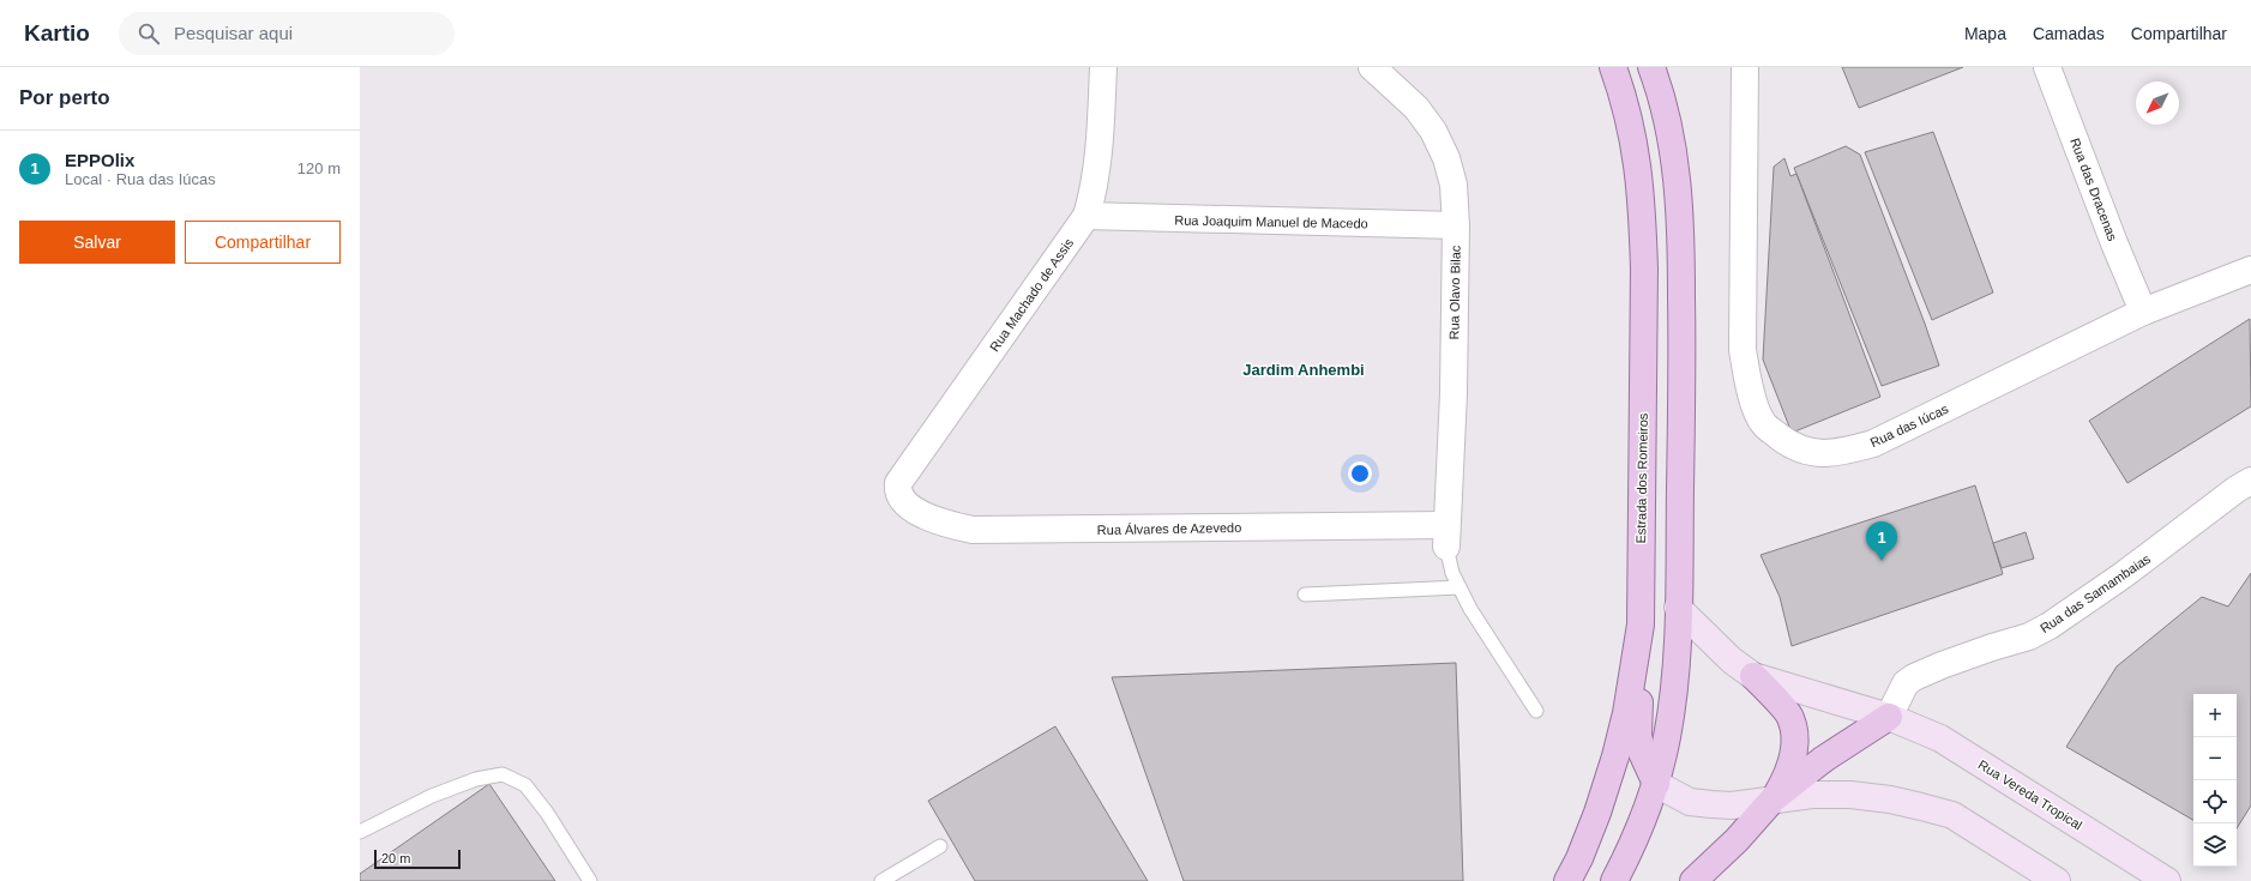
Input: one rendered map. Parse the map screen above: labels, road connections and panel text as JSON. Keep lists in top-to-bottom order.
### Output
{
  "streets": {
    "main road": ["Estrada dos Romeiros"],
    "street": [
      "Rua das Dracenas",
      "Rua Joaquim Manuel de Macedo",
      "Rua Olavo Bilac",
      "Rua Machado de Assis",
      "Rua das Iúcas",
      "Rua Álvares de Azevedo",
      "Rua das Samambaias",
      "Rua Vereda Tropical"
    ]
  },
  "crossings": [
    ["Rua das Dracenas", "Rua das Iúcas"],
    ["Rua Joaquim Manuel de Macedo", "Rua Olavo Bilac"],
    ["Rua Joaquim Manuel de Macedo", "Rua Machado de Assis"],
    ["Rua Olavo Bilac", "Rua Álvares de Azevedo"],
    ["Rua Machado de Assis", "Rua Álvares de Azevedo"],
    ["Rua das Samambaias", "Rua Vereda Tropical"]
  ],
  "districts": ["Jardim Anhembi"],
  "scale_bar": "20 m",
  "north": "bottom left",
  "page": {
    "header": "Kartio",
    "search": "Pesquisar aqui",
    "nav": ["Mapa", "Camadas", "Compartilhar"],
    "heading": "Por perto",
    "list": [
      {
        "mark": "1",
        "name": "EPPOlix",
        "note": "Local · Rua das Iúcas",
        "value": "120 m"
      }
    ],
    "buttons": ["Salvar", "Compartilhar"],
    "pins": "1",
    "map_buttons": ["+", "−"],
    "scale": "20 m"
  }
}
